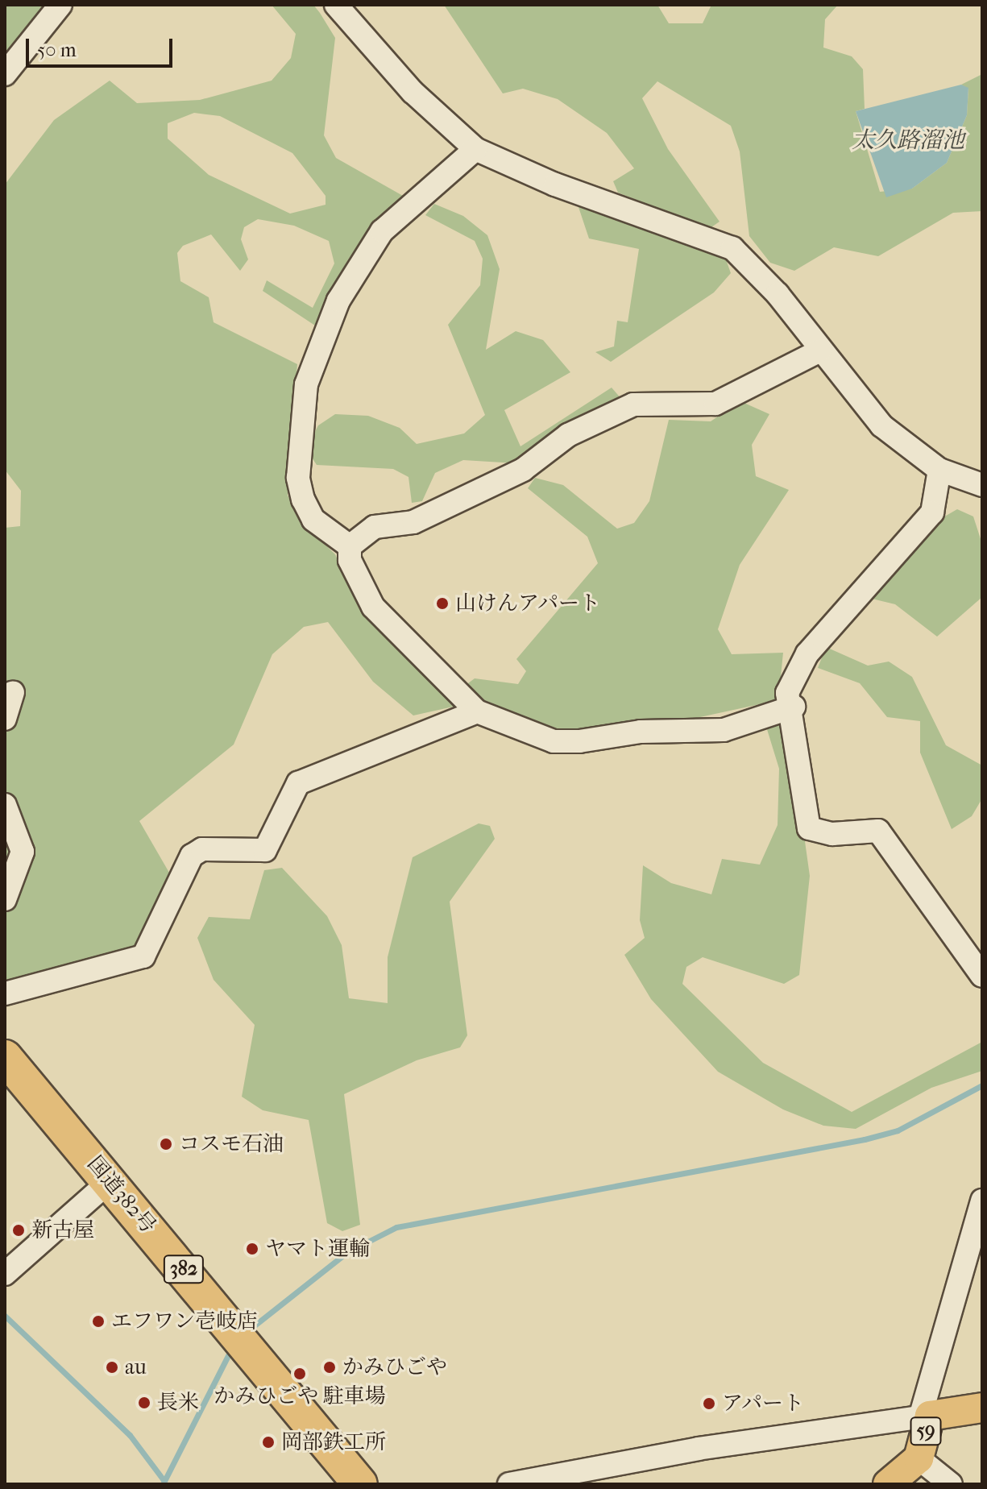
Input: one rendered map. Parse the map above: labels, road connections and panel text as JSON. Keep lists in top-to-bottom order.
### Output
{
  "streets": {
    "highway": ["国道382号", "382"],
    "main road": ["59"]
  },
  "water": ["太久路溜池"],
  "places": [
    "山けんアパート",
    "コスモ石油",
    "新古屋",
    "ヤマト運輸",
    "エフワン壱岐店",
    "au",
    "かみひごや",
    "かみひごや 駐車場",
    "長米",
    "アパート",
    "岡部鉄工所"
  ],
  "scale_bar": "50 m"
}
